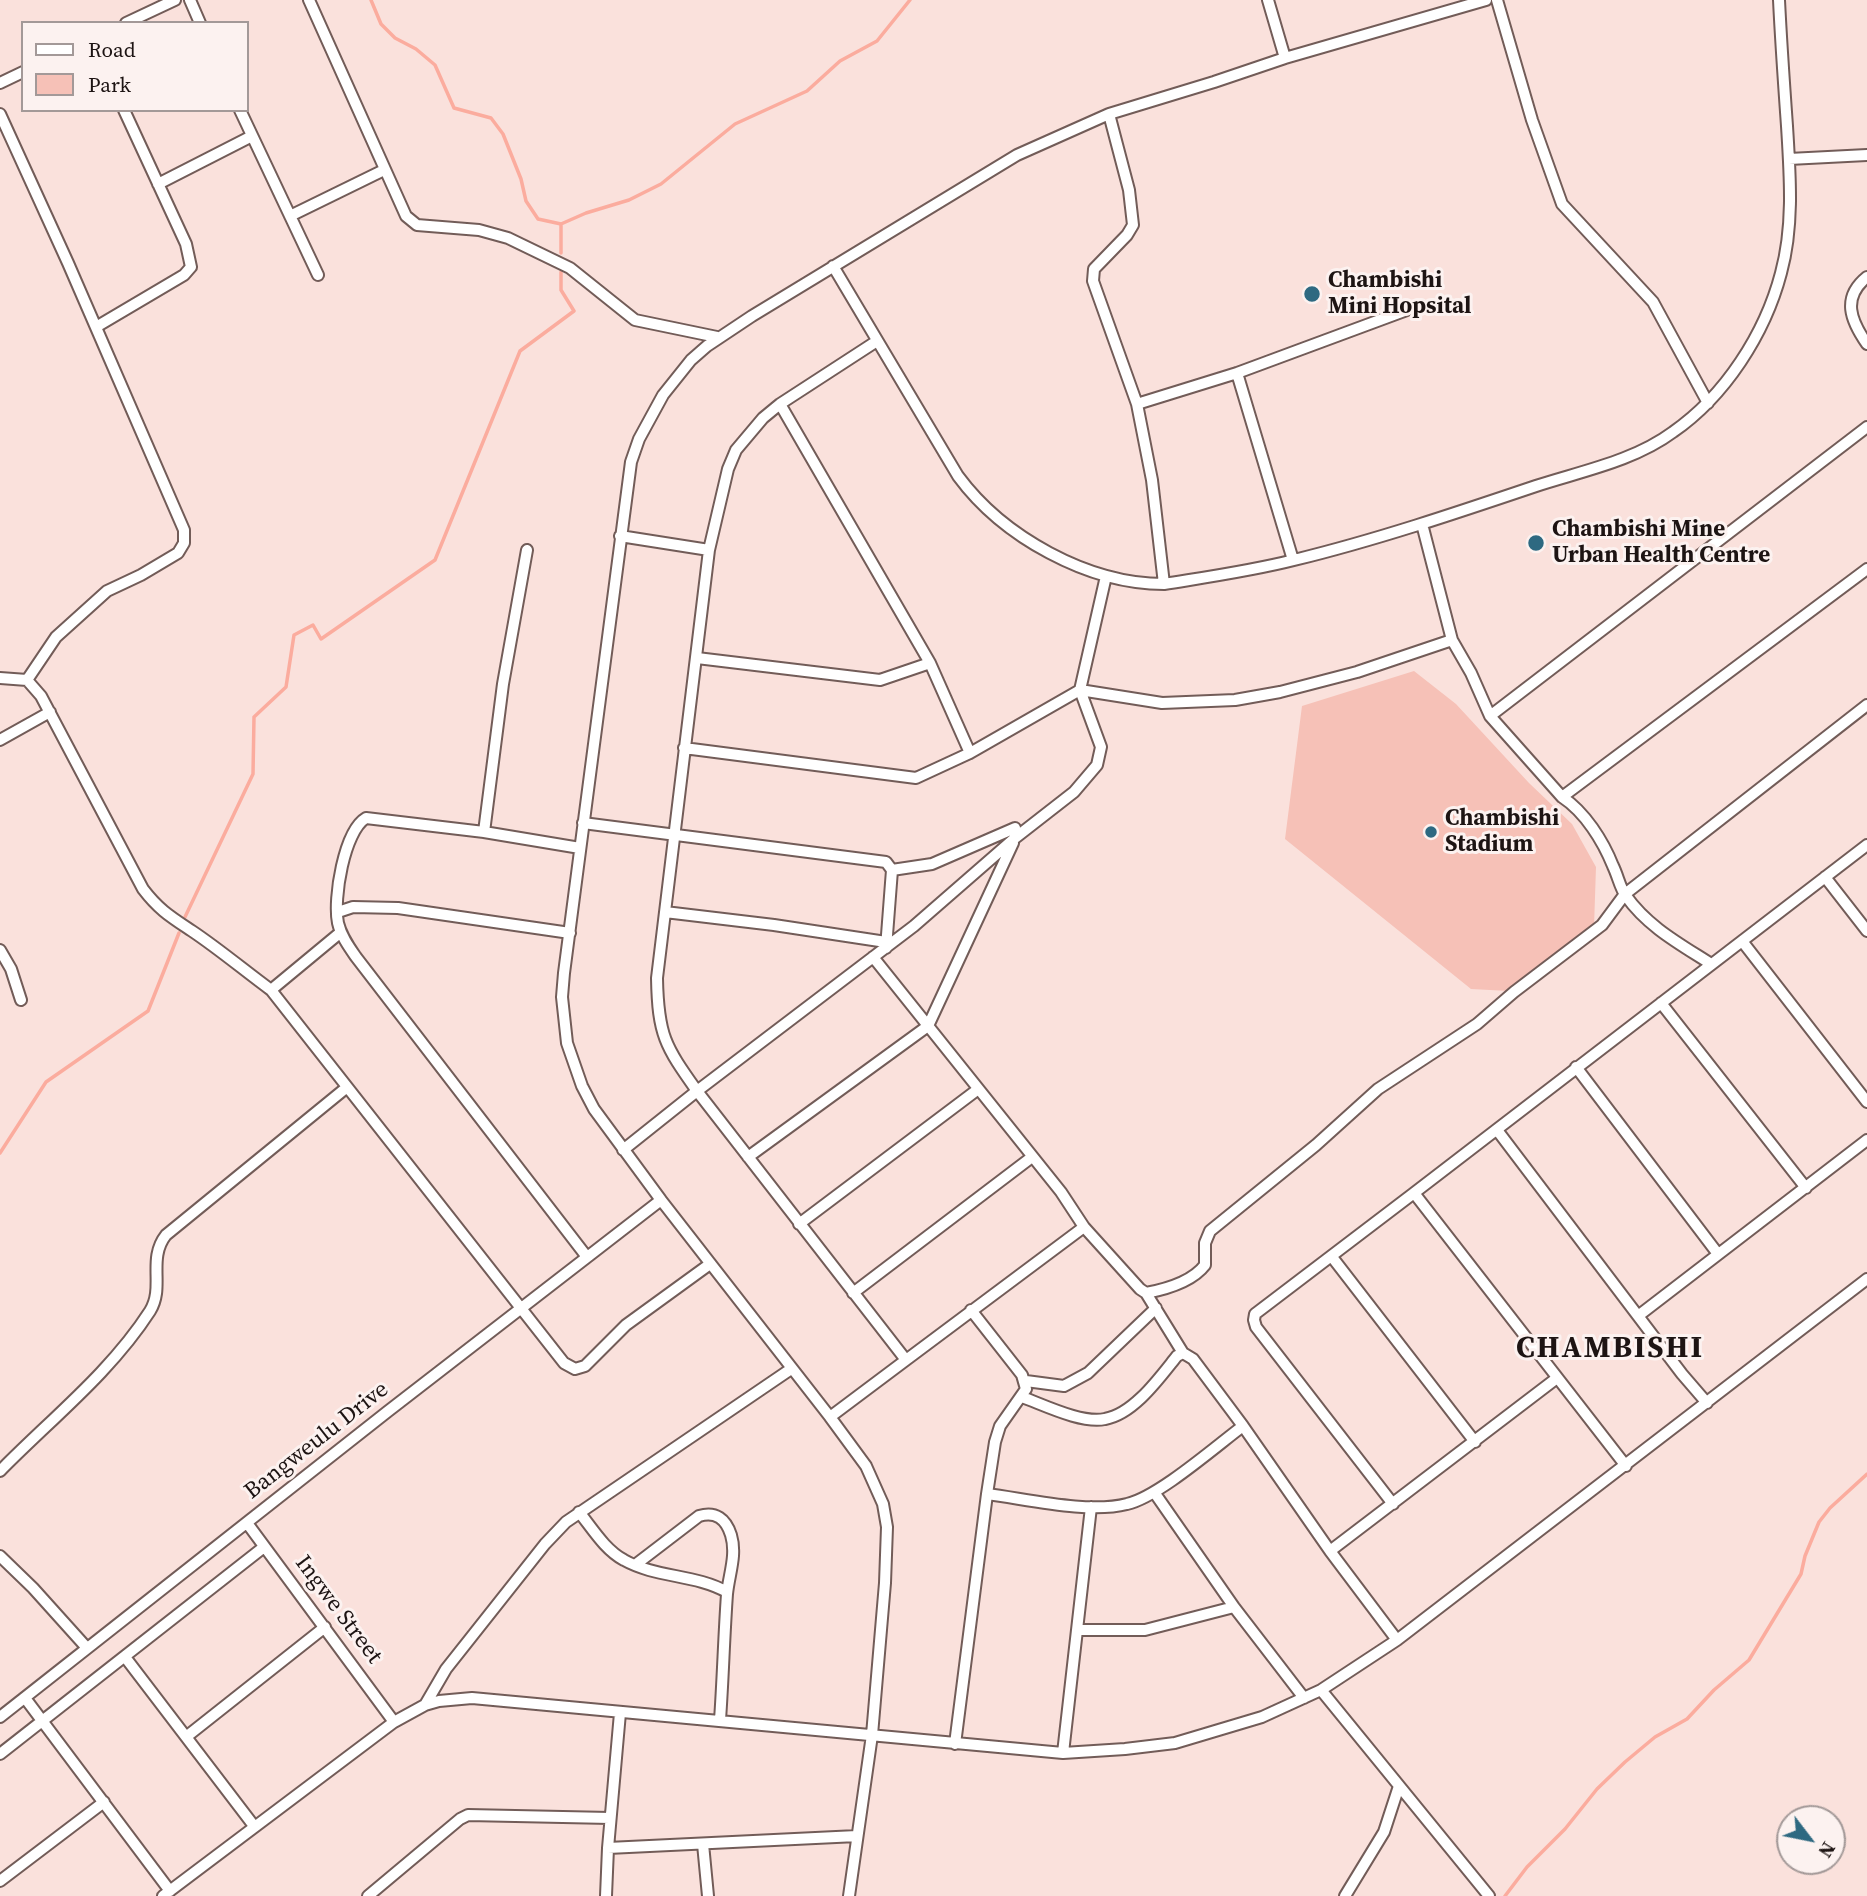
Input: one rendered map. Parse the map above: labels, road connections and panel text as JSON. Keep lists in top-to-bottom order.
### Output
{
  "streets": {
    "street": ["Bangweulu Drive", "Ingwe Street"]
  },
  "crossings": [
    ["Bangweulu Drive", "Ingwe Street"]
  ],
  "districts": ["CHAMBISHI"],
  "places": ["Chambishi Mini Hopsital", "Chambishi Mine Urban Health Centre", "Chambishi Stadium"],
  "legend": ["Road", "Park"],
  "north": "bottom right"
}
